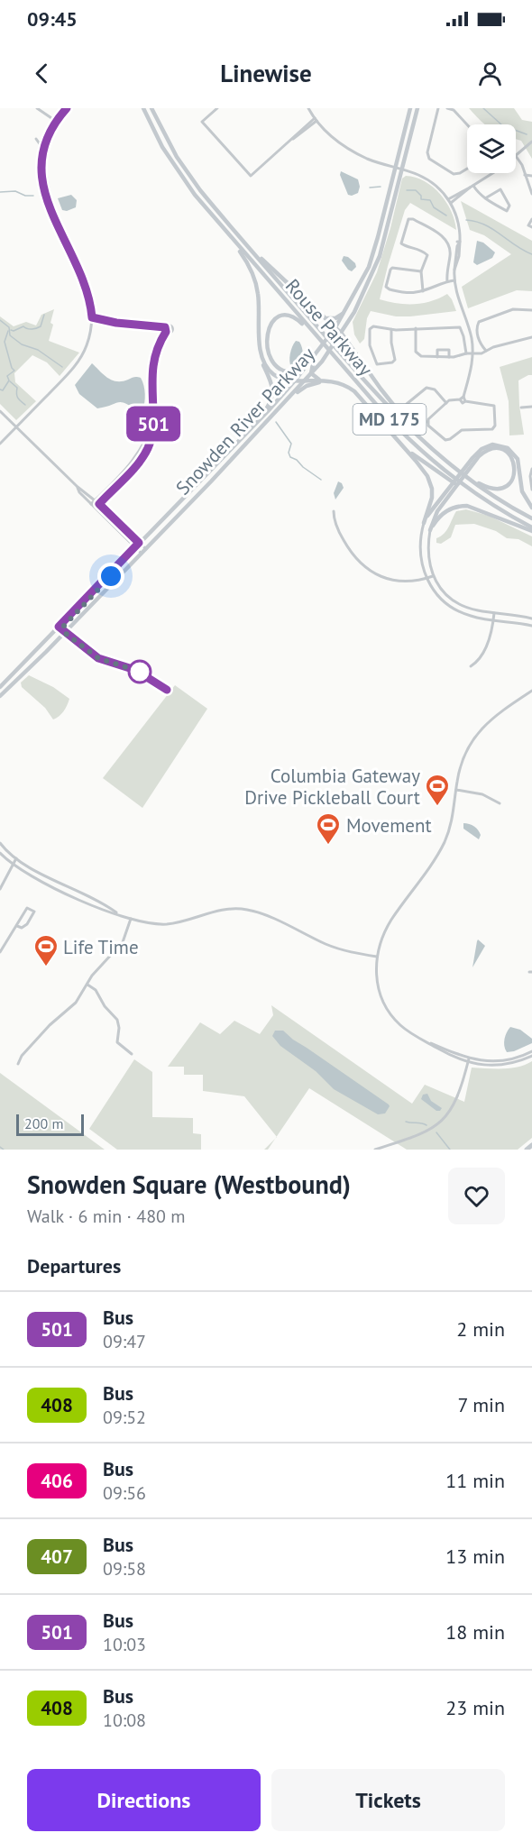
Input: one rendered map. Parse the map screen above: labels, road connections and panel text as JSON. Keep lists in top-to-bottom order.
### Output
{
  "streets": {
    "main road": ["Rouse Parkway", "MD 175", "Snowden River Parkway"]
  },
  "places": {
    "sports": ["Columbia Gateway Drive Pickleball Court", "Movement", "Life Time"]
  },
  "lines": ["bus line 501"],
  "scale_bar": "200 m",
  "page": {
    "status": "09:45",
    "header": "Linewise",
    "on_map": "501",
    "scale": "200 m",
    "heading": [
      ["Snowden Square (Westbound)", "Walk · 6 min · 480 m"],
      "Departures"
    ],
    "list": [
      {
        "mark": "501",
        "name": "Bus",
        "note": "09:47",
        "value": "2 min"
      },
      {
        "mark": "408",
        "name": "Bus",
        "note": "09:52",
        "value": "7 min"
      },
      {
        "mark": "406",
        "name": "Bus",
        "note": "09:56",
        "value": "11 min"
      },
      {
        "mark": "407",
        "name": "Bus",
        "note": "09:58",
        "value": "13 min"
      },
      {
        "mark": "501",
        "name": "Bus",
        "note": "10:03",
        "value": "18 min"
      },
      {
        "mark": "408",
        "name": "Bus",
        "note": "10:08",
        "value": "23 min"
      }
    ],
    "buttons": ["Directions", "Tickets"]
  }
}
